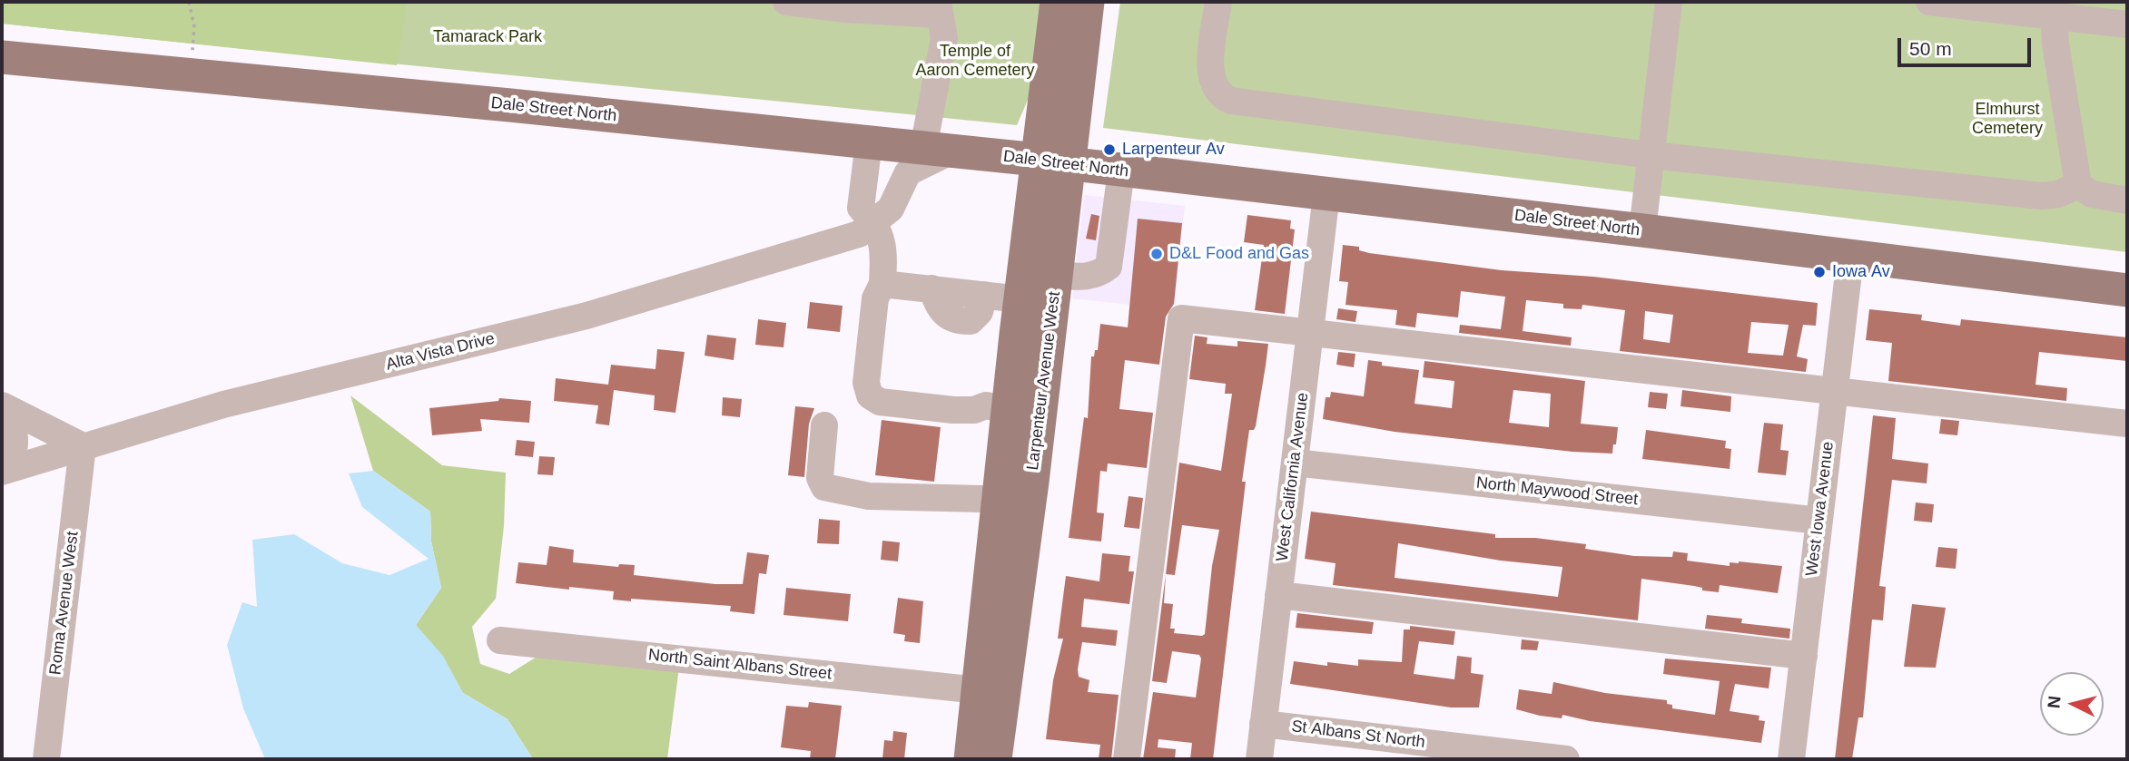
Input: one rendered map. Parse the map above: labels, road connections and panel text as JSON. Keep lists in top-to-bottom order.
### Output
{
  "streets": {
    "main road": ["Dale Street North", "Larpenteur Avenue West"],
    "street": [
      "Alta Vista Drive",
      "West California Avenue",
      "North Maywood Street",
      "West Iowa Avenue",
      "Roma Avenue West",
      "North Saint Albans Street",
      "St Albans St North"
    ]
  },
  "crossings": [
    ["Dale Street North", "Alta Vista Drive"],
    ["Dale Street North", "Larpenteur Avenue West"],
    ["Dale Street North", "West California Avenue"],
    ["Dale Street North", "West Iowa Avenue"],
    ["Alta Vista Drive", "Roma Avenue West"],
    ["Larpenteur Avenue West", "North Saint Albans Street"],
    ["West California Avenue", "North Maywood Street"],
    ["West California Avenue", "St Albans St North"],
    ["North Maywood Street", "West Iowa Avenue"]
  ],
  "parks": ["Tamarack Park", "Temple of Aaron Cemetery", "Elmhurst Cemetery"],
  "places": ["Larpenteur Av", "D&L Food and Gas", "Iowa Av"],
  "scale_bar": "50 m",
  "north": "left"
}
